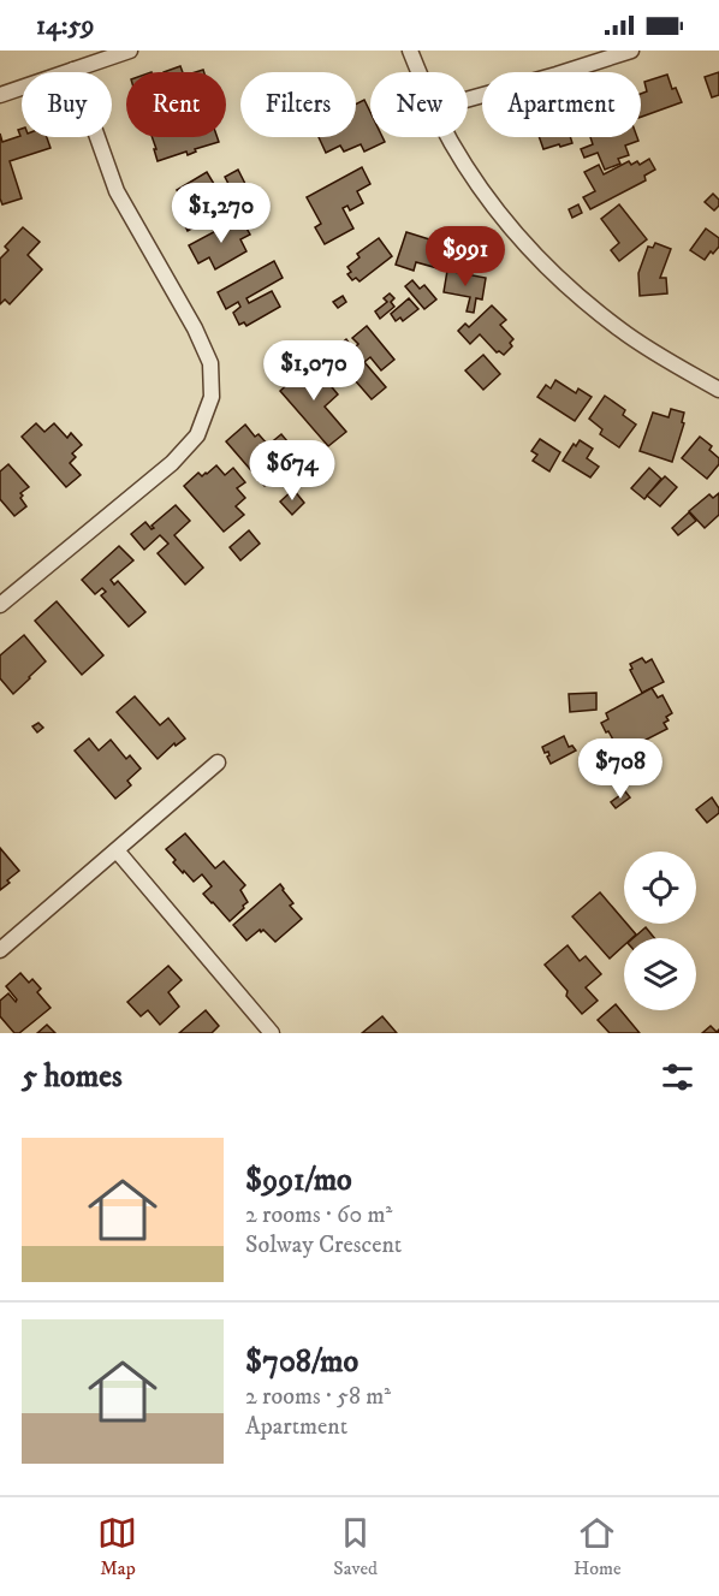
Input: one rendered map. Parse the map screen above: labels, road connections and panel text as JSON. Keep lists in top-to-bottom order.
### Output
{
  "page": {
    "status": "14:59",
    "chip": [
      "Buy",
      "Rent",
      "Filters",
      "New",
      "Apartment"
    ],
    "price": [
      "$1,270",
      "$991",
      "$1,070",
      "$674",
      "$708"
    ],
    "heading": "5 homes",
    "list": [
      {
        "name": "$991/mo",
        "note": "2 rooms · 60 m² · Solway Crescent"
      },
      {
        "name": "$708/mo",
        "note": "2 rooms · 58 m² · Apartment"
      }
    ],
    "tabs": ["Map", "Saved", "Home"]
  }
}
